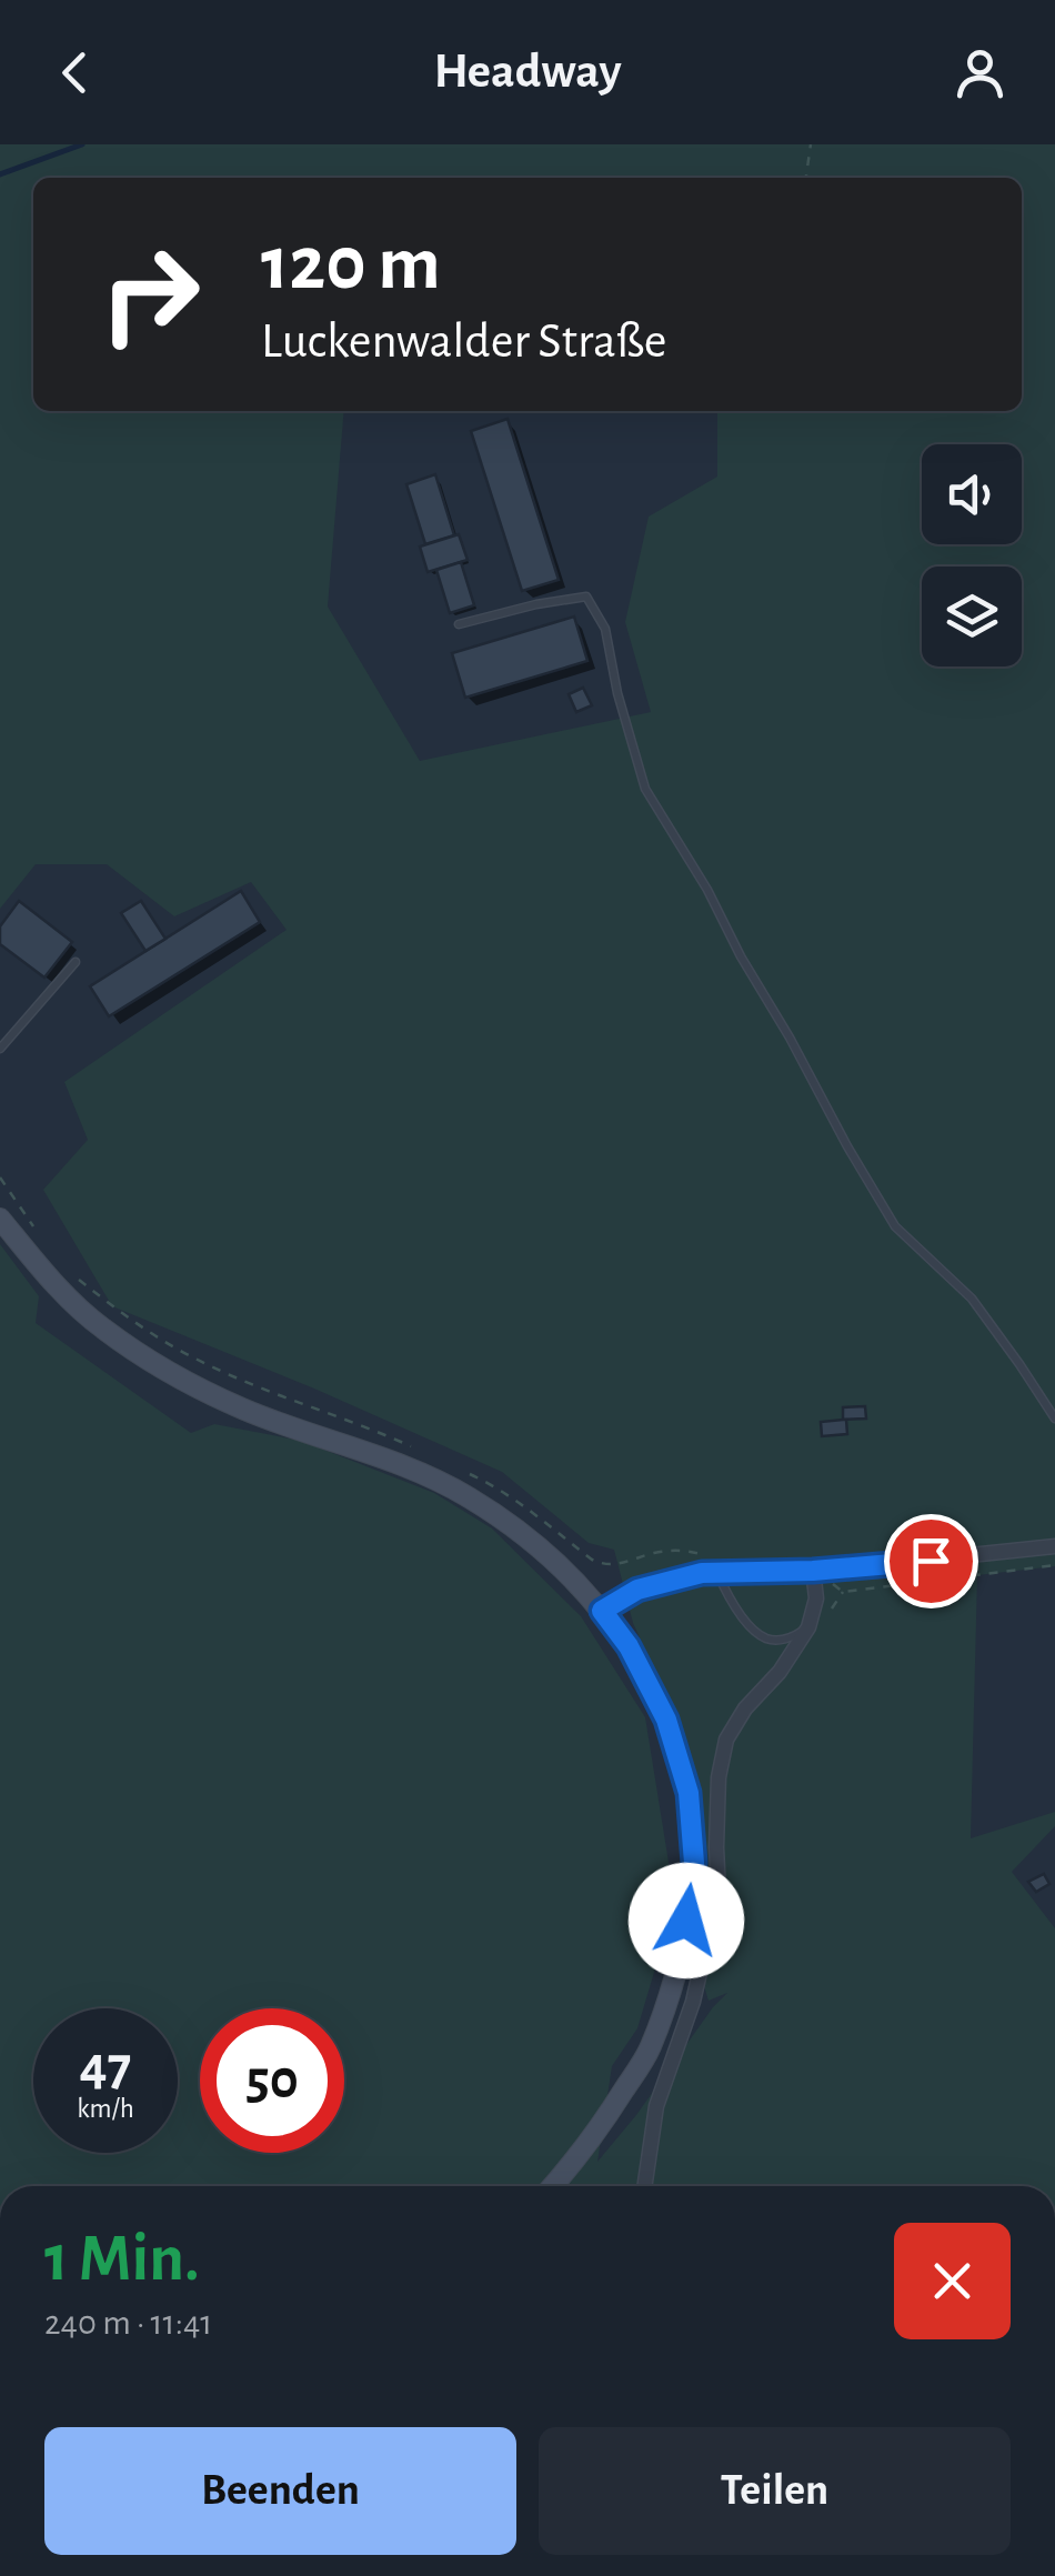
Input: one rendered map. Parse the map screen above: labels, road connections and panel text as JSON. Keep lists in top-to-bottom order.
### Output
{
  "page": {
    "header": "Headway",
    "turn": ["120 m", "Luckenwalder Straße"],
    "speed": "47 km/h",
    "limit": "50",
    "heading": ["1 Min.", "240 m · 11:41"],
    "buttons": ["Beenden", "Teilen"]
  }
}
